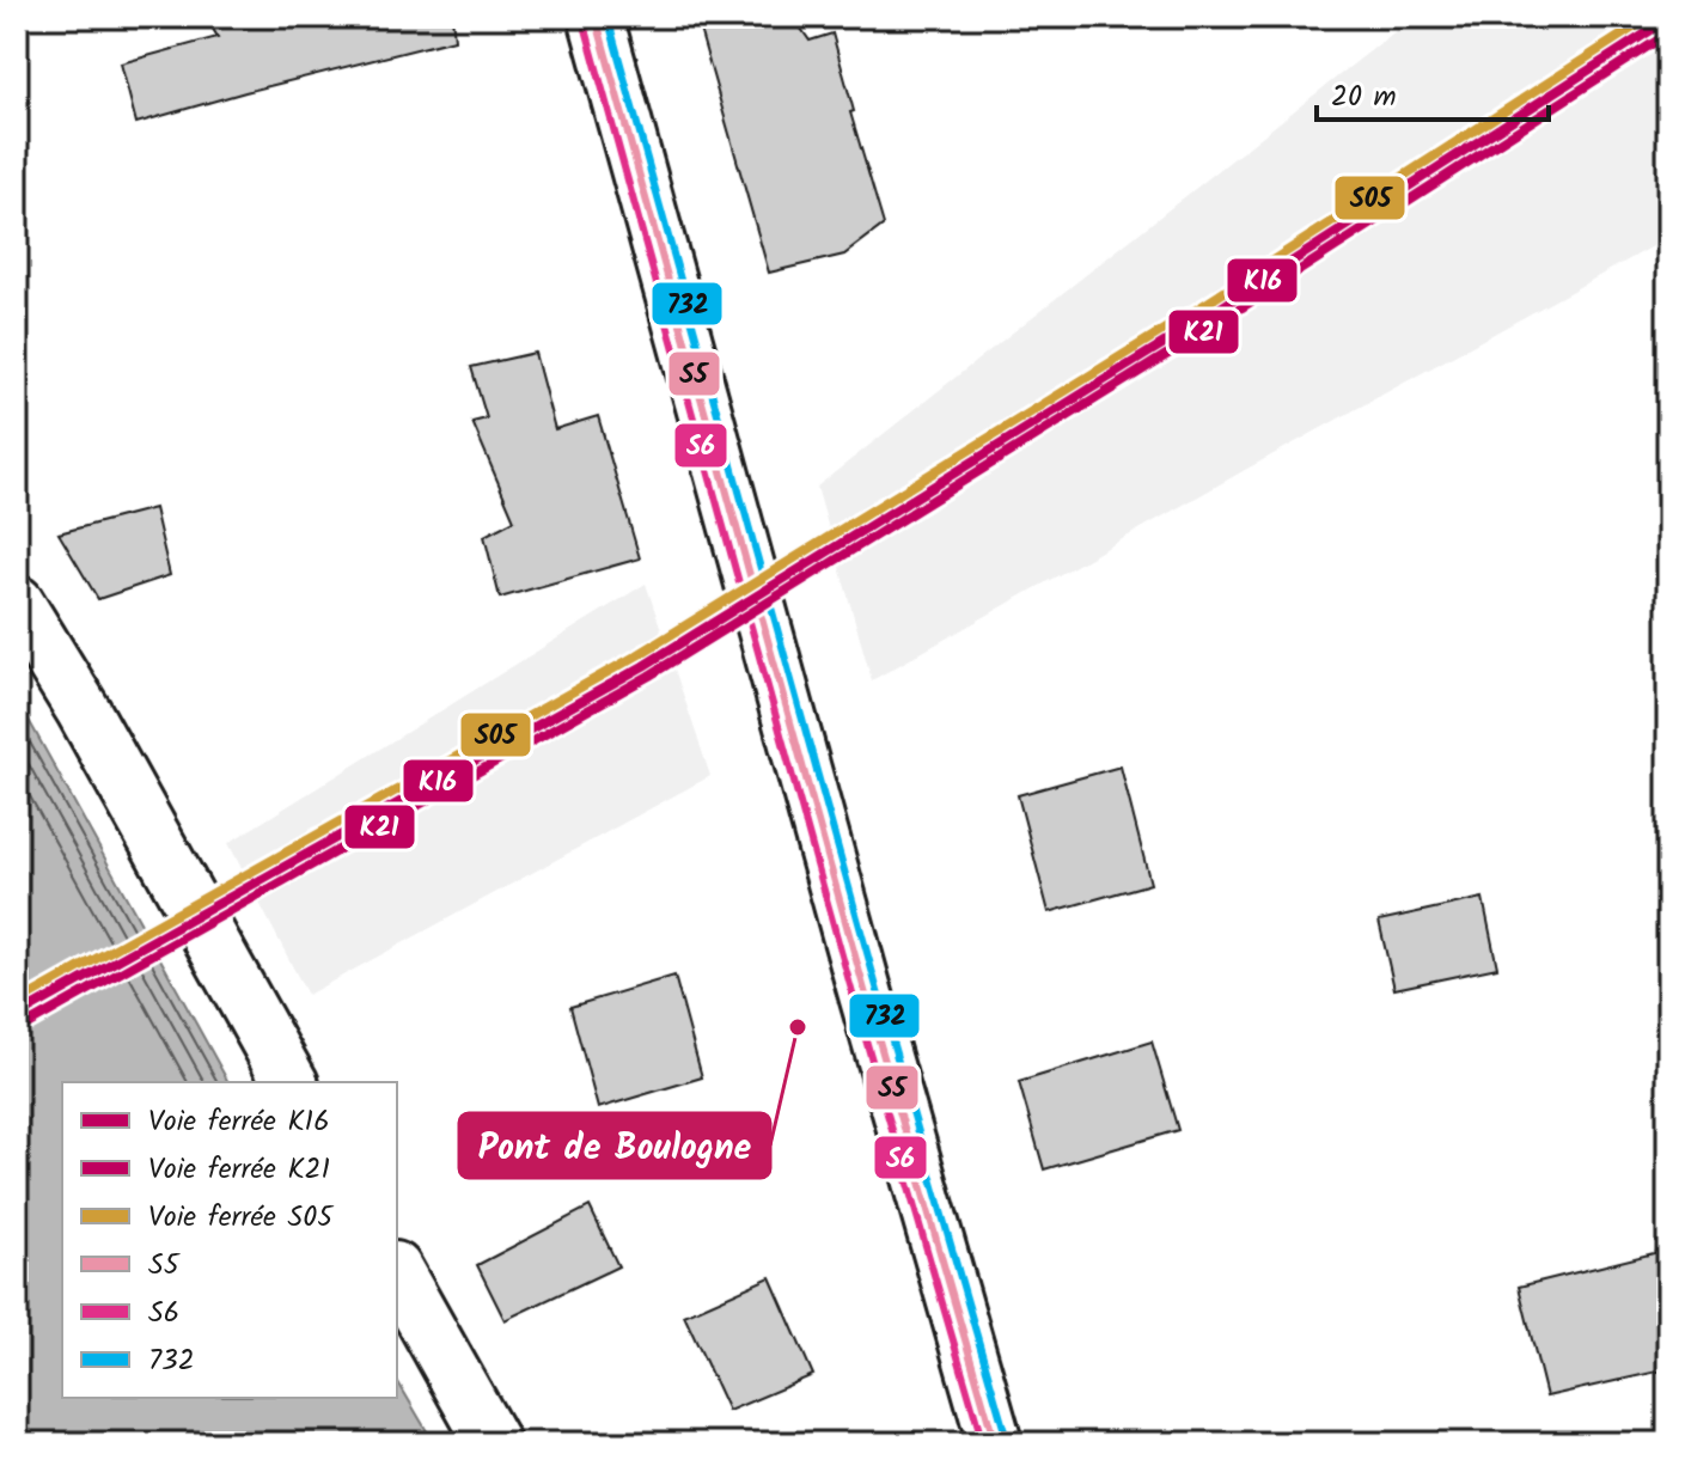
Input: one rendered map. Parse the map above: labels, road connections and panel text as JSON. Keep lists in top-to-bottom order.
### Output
{
  "places": ["Pont de Boulogne"],
  "lines": [
    "rail line S05",
    "transit line S5",
    "transit line 732",
    "rail line K16",
    "transit line S6",
    "rail line K21"
  ],
  "legend": [
    "Voie ferrée K16",
    "Voie ferrée K21",
    "Voie ferrée S05",
    "S5",
    "S6",
    "732"
  ],
  "scale_bar": "20 m"
}
